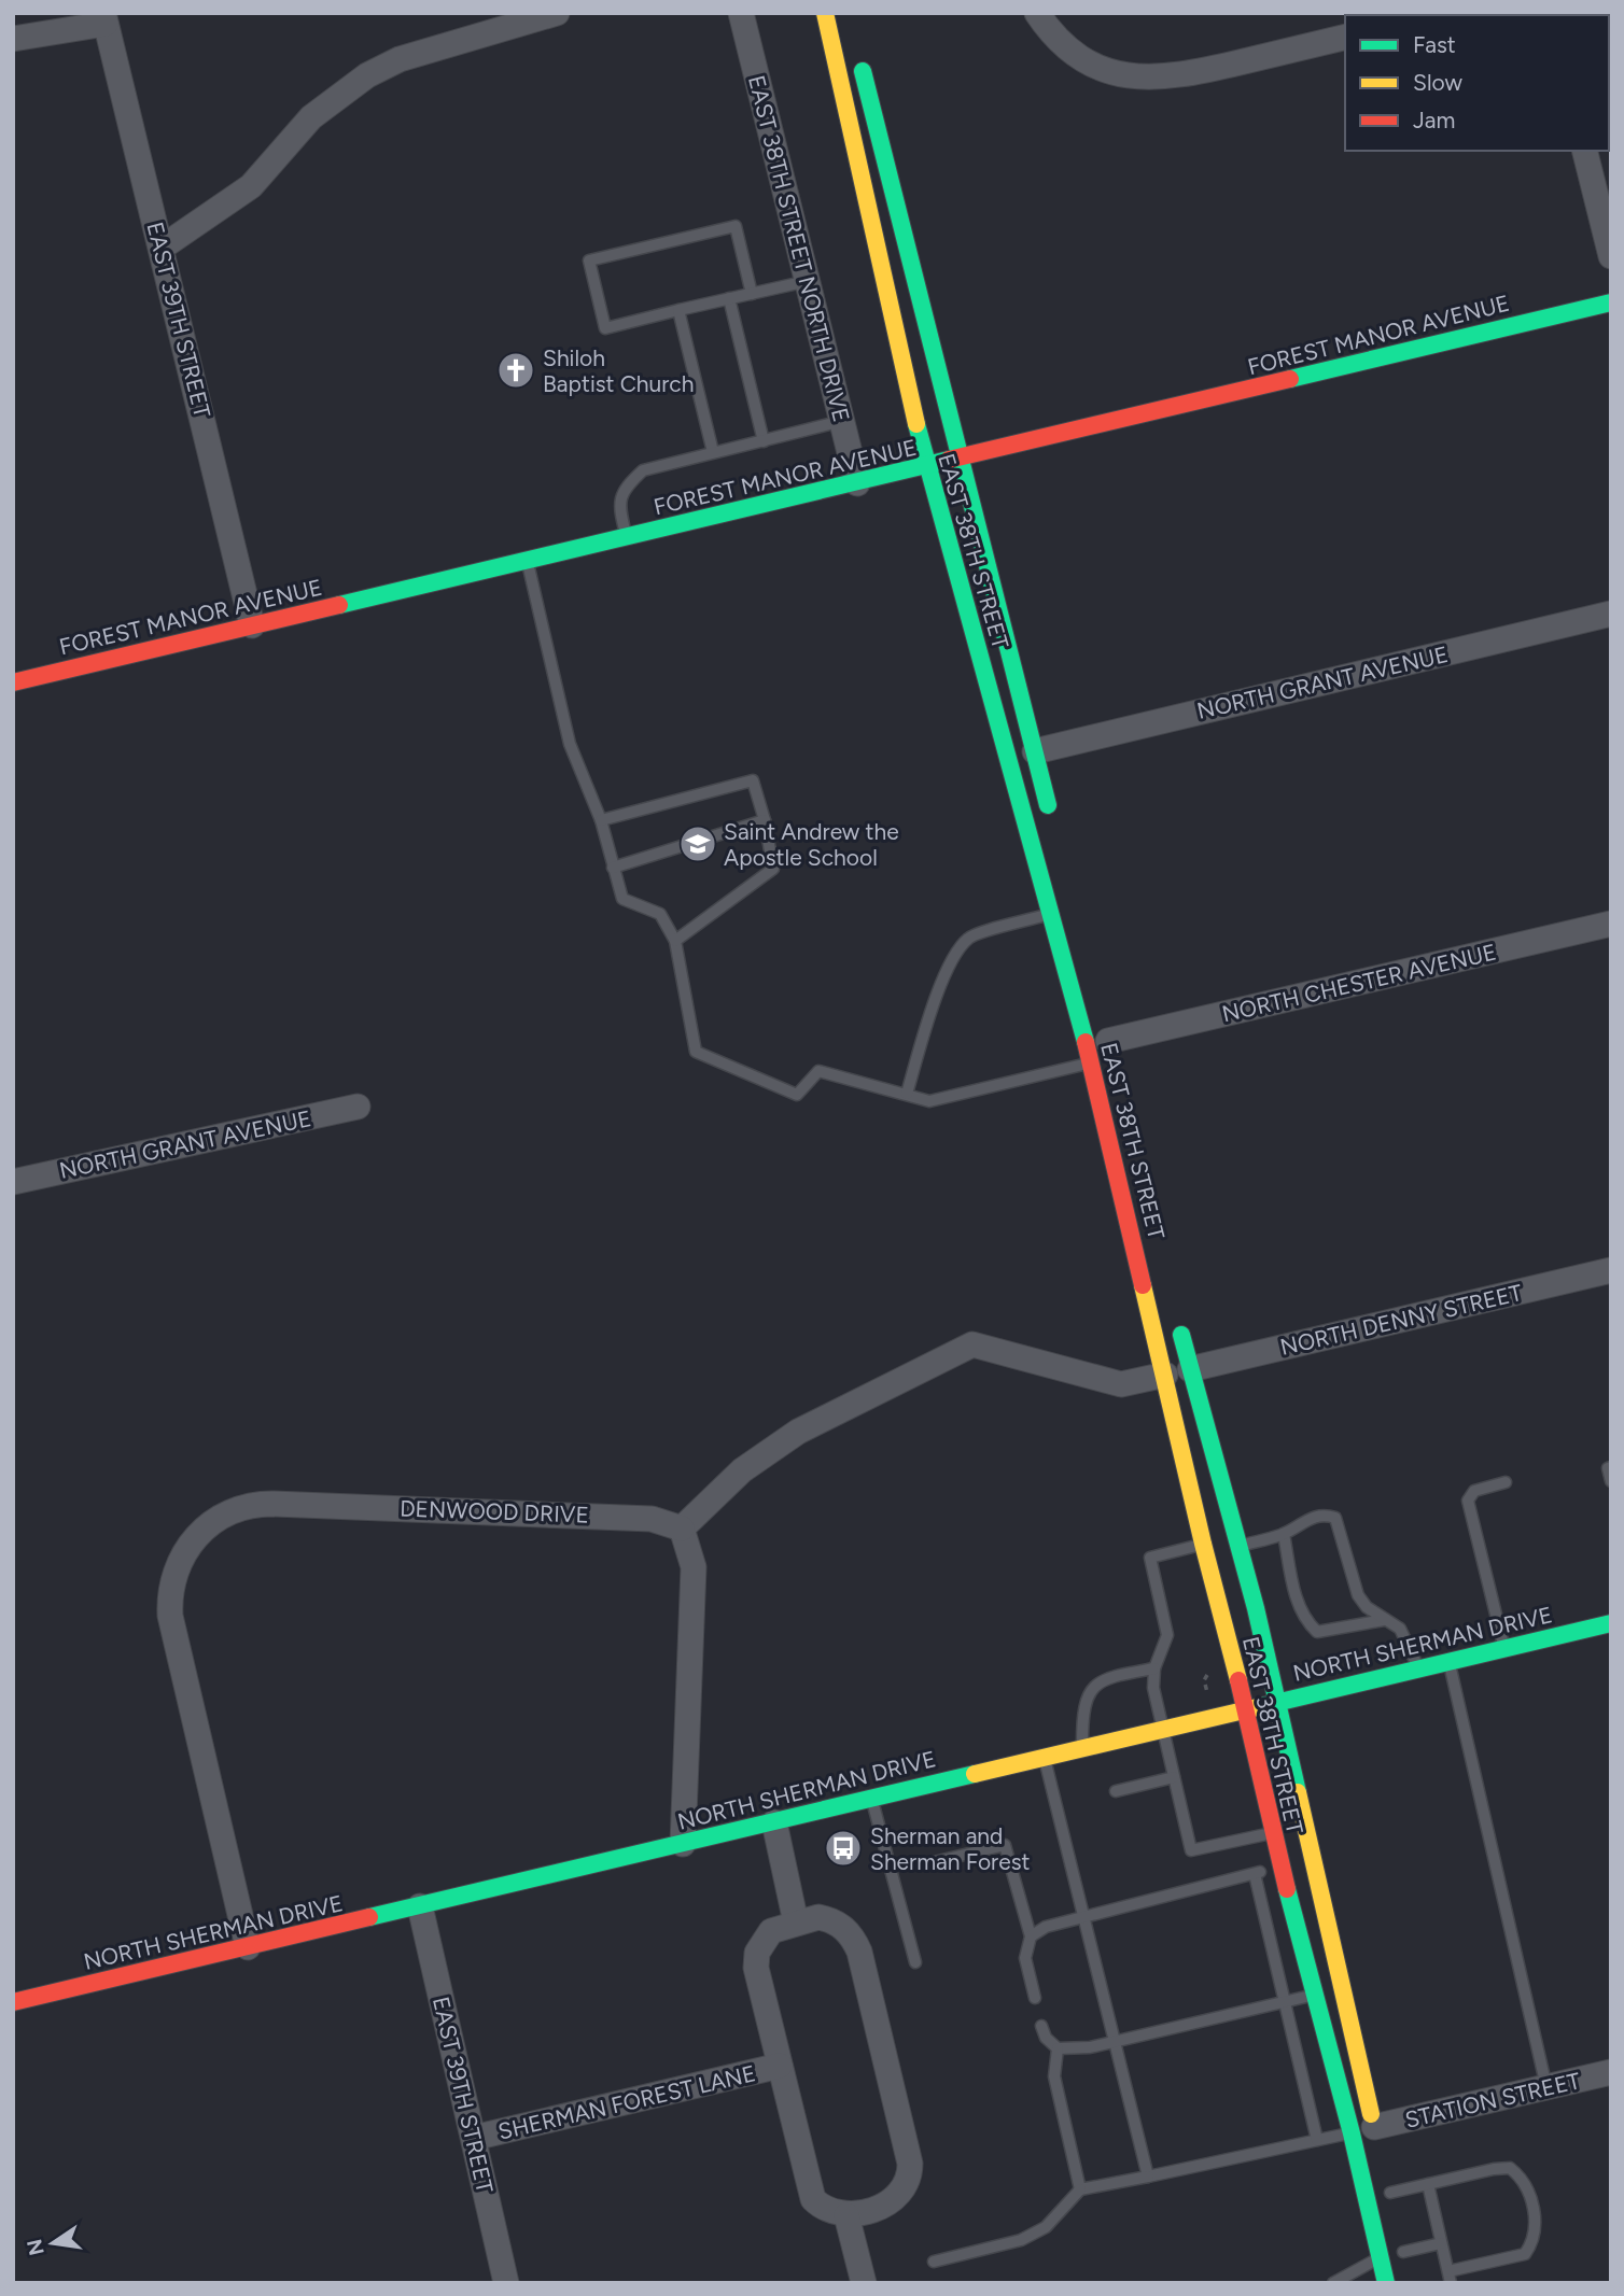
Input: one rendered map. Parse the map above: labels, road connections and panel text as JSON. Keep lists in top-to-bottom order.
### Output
{
  "streets": {
    "main road": ["FOREST MANOR AVENUE", "EAST 38TH STREET", "NORTH SHERMAN DRIVE"],
    "street": [
      "EAST 38TH STREET NORTH DRIVE",
      "EAST 39TH STREET",
      "NORTH GRANT AVENUE",
      "NORTH CHESTER AVENUE",
      "NORTH DENNY STREET",
      "DENWOOD DRIVE",
      "STATION STREET",
      "SHERMAN FOREST LANE"
    ]
  },
  "crossings": [
    ["EAST 38TH STREET NORTH DRIVE", "FOREST MANOR AVENUE"],
    ["EAST 39TH STREET", "FOREST MANOR AVENUE"],
    ["EAST 39TH STREET", "NORTH SHERMAN DRIVE"],
    ["EAST 39TH STREET", "SHERMAN FOREST LANE"],
    ["FOREST MANOR AVENUE", "EAST 38TH STREET"],
    ["EAST 38TH STREET", "NORTH GRANT AVENUE"],
    ["EAST 38TH STREET", "NORTH DENNY STREET"],
    ["EAST 38TH STREET", "NORTH SHERMAN DRIVE"],
    ["EAST 38TH STREET", "STATION STREET"],
    ["DENWOOD DRIVE", "NORTH SHERMAN DRIVE"]
  ],
  "places": {
    "church": ["Shiloh Baptist Church"],
    "school or university": ["Saint Andrew the Apostle School"],
    "bus stop": ["Sherman and Sherman Forest"]
  },
  "legend": ["Fast", "Slow", "Jam"],
  "north": "left"
}
